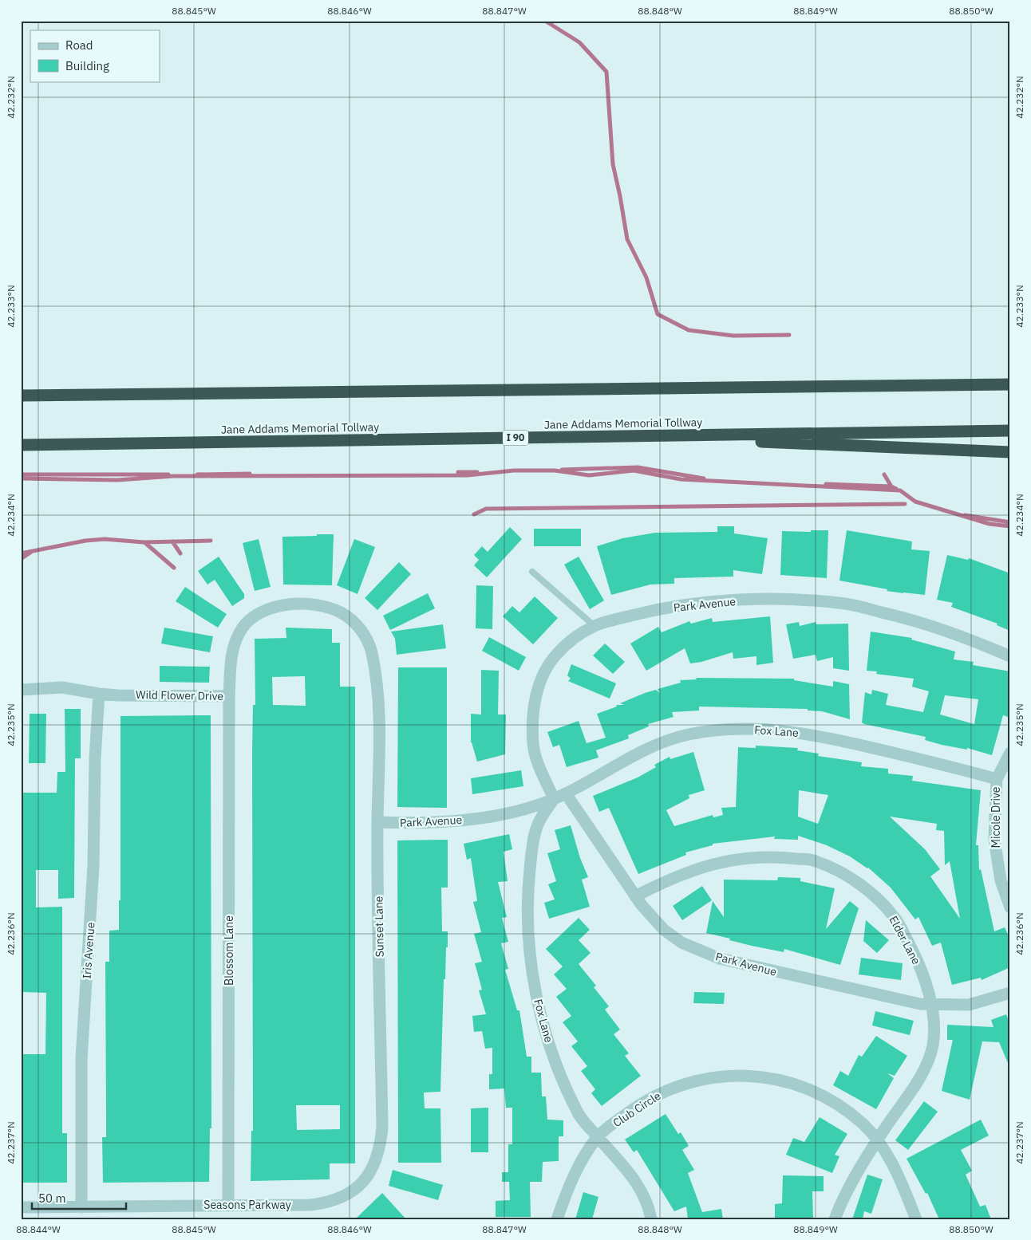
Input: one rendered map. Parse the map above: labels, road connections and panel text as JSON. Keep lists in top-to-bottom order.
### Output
{
  "streets": {
    "highway": ["Jane Addams Memorial Tollway", "I 90"],
    "street": [
      "Park Avenue",
      "Wild Flower Drive",
      "Fox Lane",
      "Micole Drive",
      "Sunset Lane",
      "Elder Lane",
      "Iris Avenue",
      "Blossom Lane",
      "Club Circle",
      "Seasons Parkway"
    ]
  },
  "crossings": [
    ["Park Avenue", "Fox Lane"],
    ["Park Avenue", "Sunset Lane"],
    ["Park Avenue", "Elder Lane"],
    ["Wild Flower Drive", "Sunset Lane"],
    ["Wild Flower Drive", "Iris Avenue"],
    ["Wild Flower Drive", "Blossom Lane"],
    ["Fox Lane", "Micole Drive"],
    ["Fox Lane", "Club Circle"],
    ["Sunset Lane", "Seasons Parkway"],
    ["Elder Lane", "Club Circle"],
    ["Iris Avenue", "Seasons Parkway"],
    ["Blossom Lane", "Seasons Parkway"]
  ],
  "legend": ["Road", "Building"],
  "scale_bar": "50 m",
  "coordinates": [
    "88.845°W",
    "88.846°W",
    "88.847°W",
    "88.848°W",
    "88.849°W",
    "88.850°W",
    "42.232°N",
    "42.233°N",
    "42.234°N",
    "42.235°N",
    "42.236°N",
    "42.237°N",
    "88.844°W"
  ]
}
